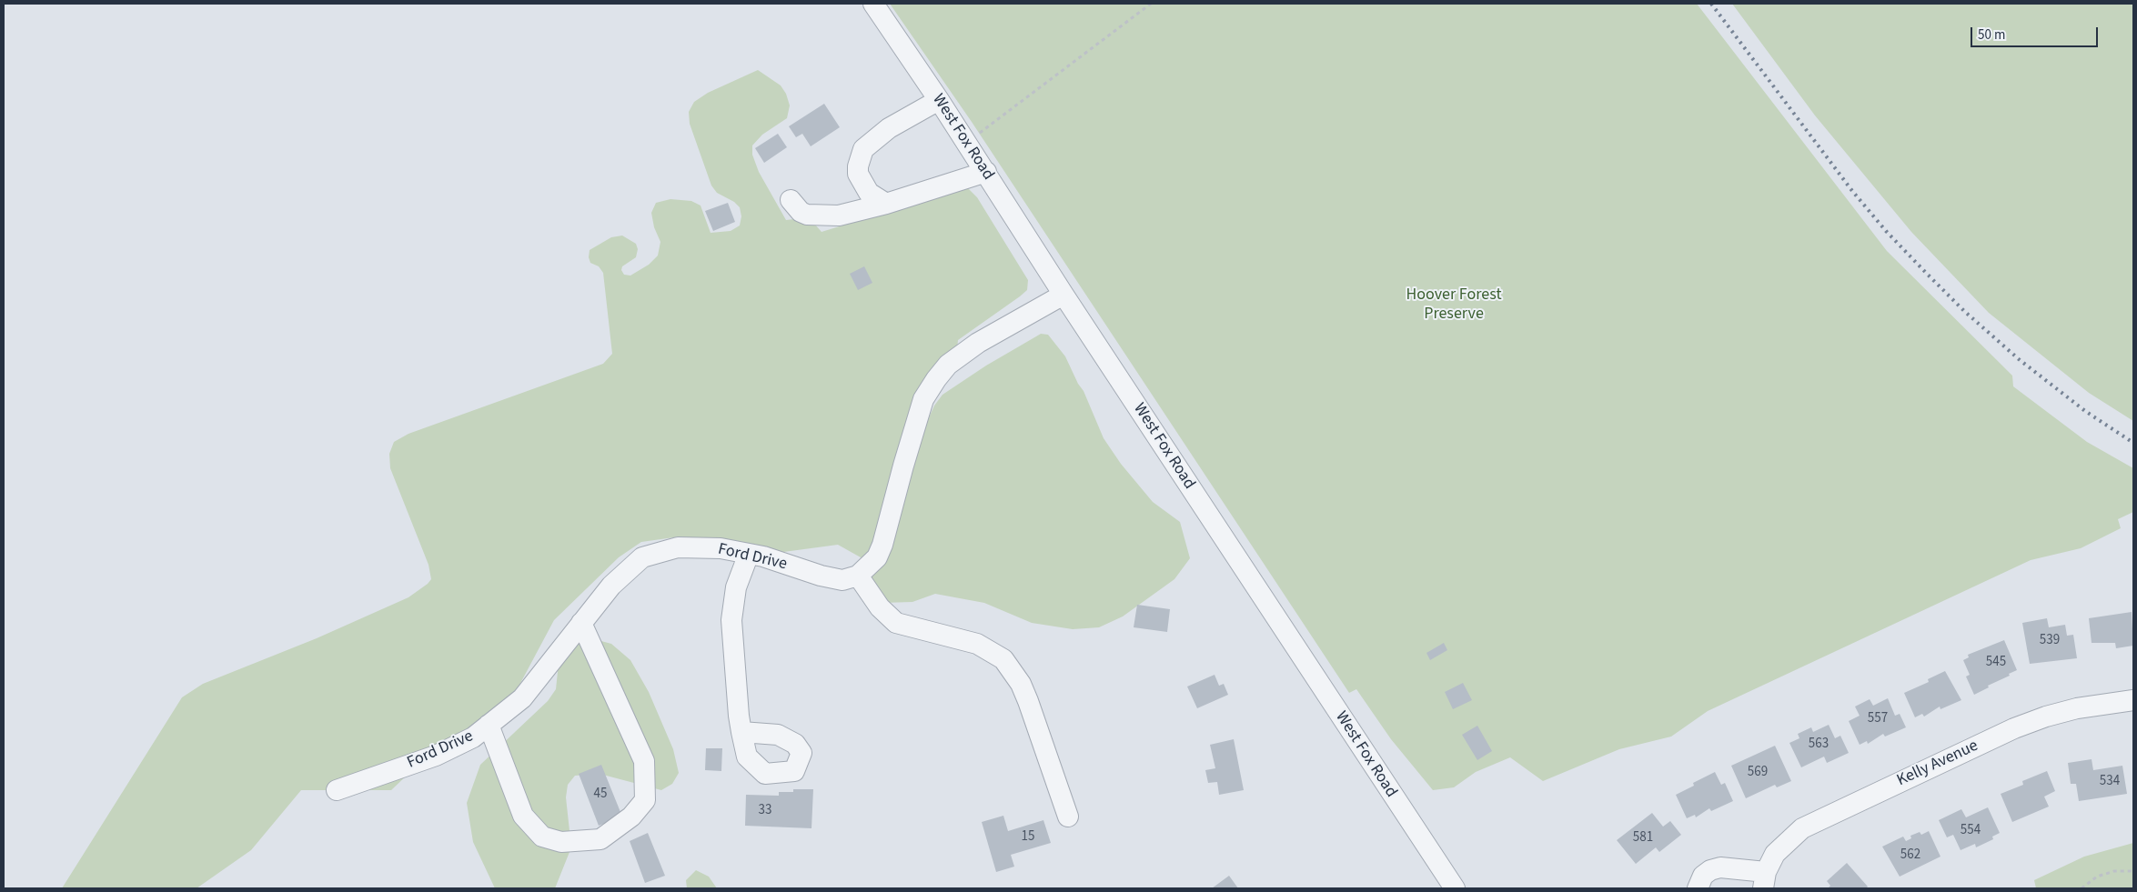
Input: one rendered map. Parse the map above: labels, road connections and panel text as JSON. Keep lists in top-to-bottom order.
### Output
{
  "streets": {
    "street": ["West Fox Road", "Ford Drive", "Kelly Avenue"]
  },
  "parks": ["Hoover Forest Preserve"],
  "house_numbers": [
    "539",
    "545",
    "557",
    "563",
    "569",
    "534",
    "45",
    "33",
    "554",
    "15",
    "581",
    "562"
  ],
  "scale_bar": "50 m"
}
